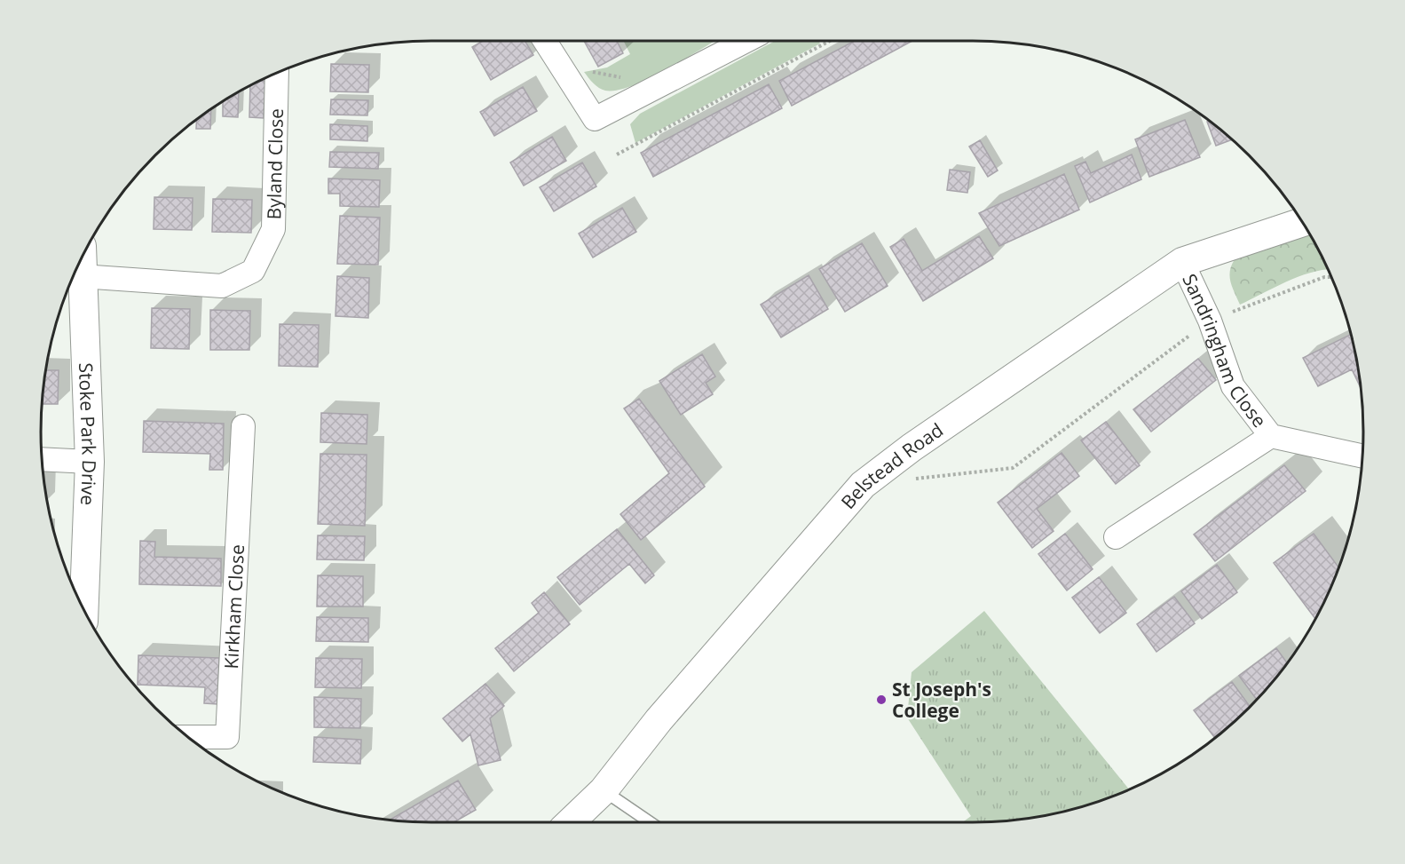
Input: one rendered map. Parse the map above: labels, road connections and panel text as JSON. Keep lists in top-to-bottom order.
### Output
{
  "streets": {
    "street": [
      "Byland Close",
      "Sandringham Close",
      "Stoke Park Drive",
      "Belstead Road",
      "Kirkham Close"
    ]
  },
  "crossings": [
    ["Byland Close", "Stoke Park Drive"],
    ["Sandringham Close", "Belstead Road"]
  ],
  "places": ["St Joseph's College"]
}
